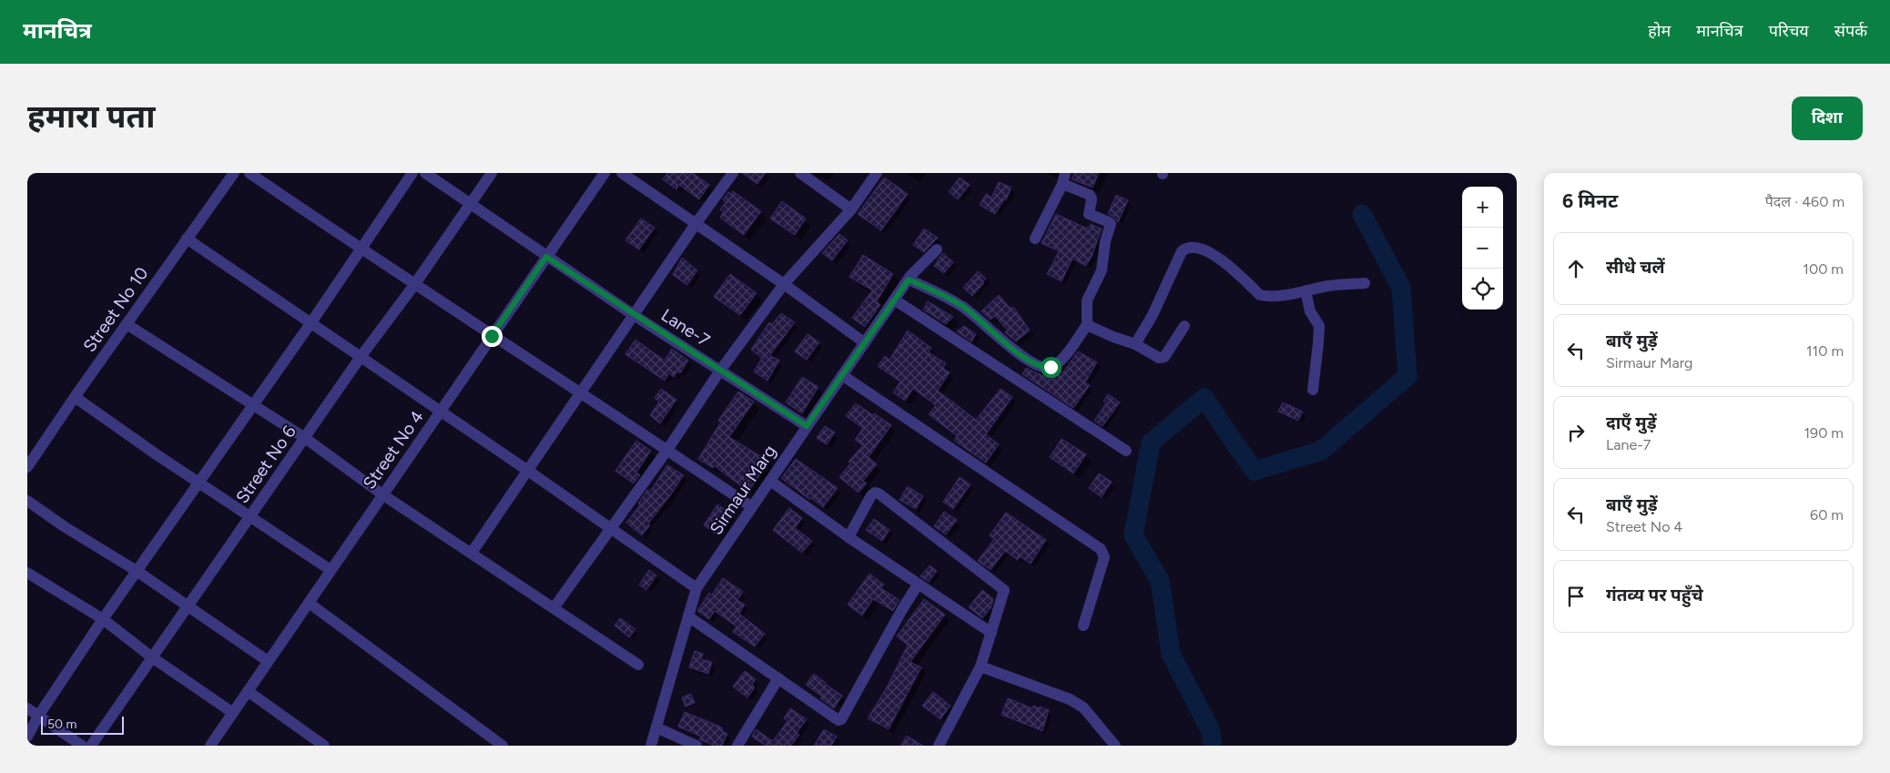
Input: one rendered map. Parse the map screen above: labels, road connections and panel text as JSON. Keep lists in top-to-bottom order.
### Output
{
  "streets": {
    "street": [
      "Street No 10",
      "Lane-7",
      "Street No 4",
      "Street No 6",
      "Sirmaur Marg"
    ]
  },
  "crossings": [
    ["Lane-7", "Street No 4"],
    ["Lane-7", "Street No 6"],
    ["Lane-7", "Sirmaur Marg"]
  ],
  "scale_bar": "50 m",
  "page": {
    "header": "मानचित्र",
    "nav": [
      "होम",
      "मानचित्र",
      "परिचय",
      "संपर्क"
    ],
    "buttons": "दिशा",
    "title": "हमारा पता",
    "heading": ["6 मिनट", "पैदल · 460 m"],
    "map_buttons": ["+", "−"],
    "list": [
      ["सीधे चलें", "100 m"],
      ["बाएँ मुड़ें", "Sirmaur Marg", "110 m"],
      ["दाएँ मुड़ें", "Lane-7", "190 m"],
      ["बाएँ मुड़ें", "Street No 4", "60 m"],
      "गंतव्य पर पहुँचे"
    ],
    "scale": "50 m"
  }
}
